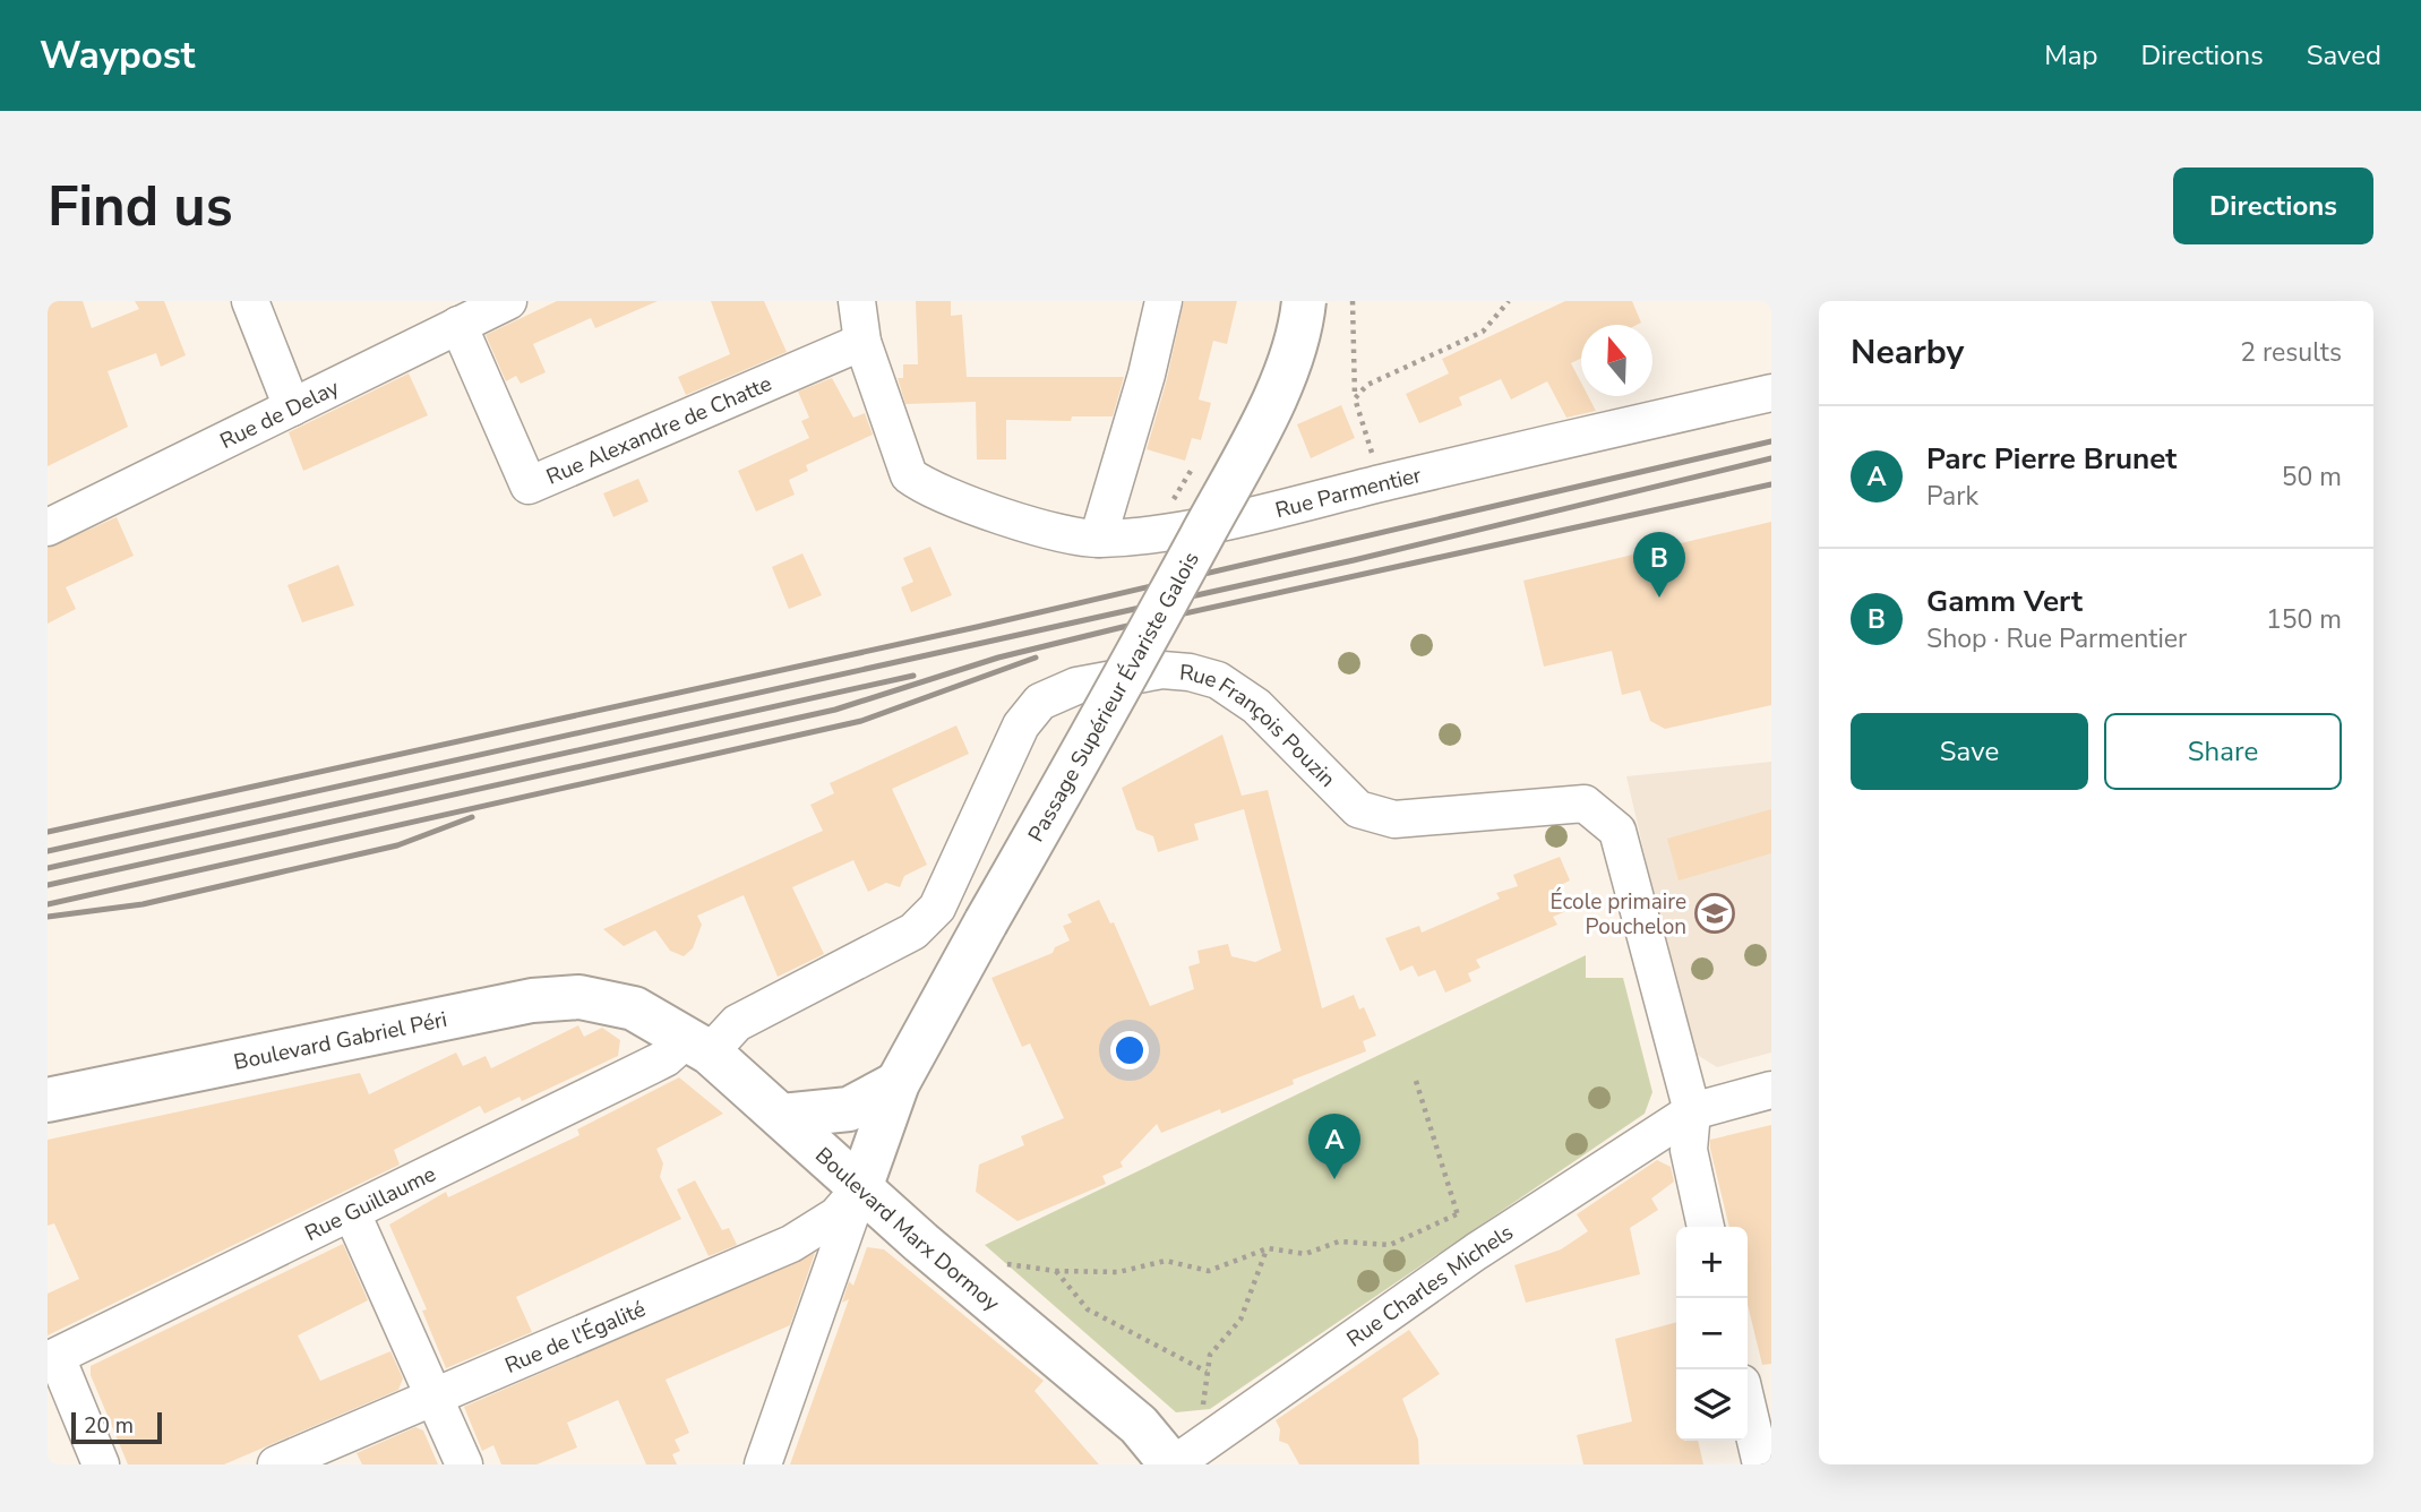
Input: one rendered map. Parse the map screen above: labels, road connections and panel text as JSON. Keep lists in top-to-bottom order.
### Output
{
  "streets": {
    "main road": ["Passage Supérieur Évariste Galois", "Boulevard Gabriel Péri", "Boulevard Marx Dormoy"],
    "street": [
      "Rue de Delay",
      "Rue Alexandre de Chatte",
      "Rue Parmentier",
      "Rue François Pouzin",
      "Rue Guillaume",
      "Rue Charles Michels",
      "Rue de l'Égalité"
    ]
  },
  "crossings": [
    ["Rue de Delay", "Rue Alexandre de Chatte"],
    ["Rue Alexandre de Chatte", "Rue Parmentier"],
    ["Passage Supérieur Évariste Galois", "Boulevard Marx Dormoy"],
    ["Passage Supérieur Évariste Galois", "Rue de l'Égalité"],
    ["Rue François Pouzin", "Rue Guillaume"],
    ["Rue François Pouzin", "Boulevard Marx Dormoy"],
    ["Rue François Pouzin", "Rue Charles Michels"],
    ["Boulevard Gabriel Péri", "Boulevard Marx Dormoy"],
    ["Rue Guillaume", "Boulevard Marx Dormoy"],
    ["Boulevard Marx Dormoy", "Rue Charles Michels"],
    ["Boulevard Marx Dormoy", "Rue de l'Égalité"]
  ],
  "places": {
    "school or university": ["École primaire Pouchelon"]
  },
  "scale_bar": "20 m",
  "north": "top",
  "page": {
    "header": "Waypost",
    "nav": ["Map", "Directions", "Saved"],
    "buttons": [
      "Directions",
      ["Save", "Share"]
    ],
    "title": "Find us",
    "heading": ["Nearby", "2 results"],
    "list": [
      {
        "mark": "A",
        "name": "Parc Pierre Brunet",
        "note": "Park",
        "value": "50 m"
      },
      {
        "mark": "B",
        "name": "Gamm Vert",
        "note": "Shop · Rue Parmentier",
        "value": "150 m"
      }
    ],
    "pins": ["B", "A"],
    "map_buttons": ["+", "−"],
    "scale": "20 m"
  }
}
